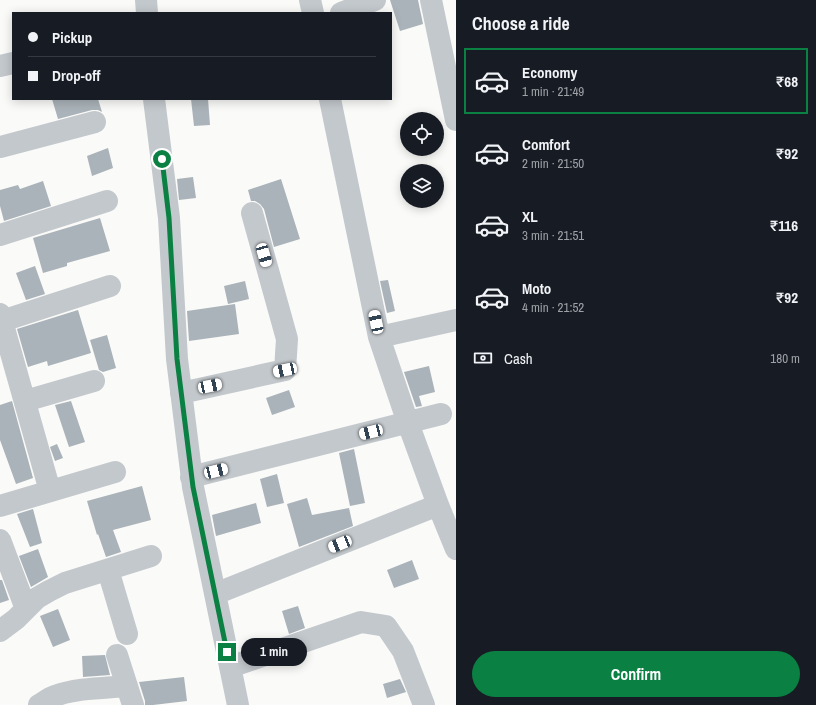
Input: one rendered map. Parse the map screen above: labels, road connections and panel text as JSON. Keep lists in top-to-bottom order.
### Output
{
  "page": {
    "heading": "Choose a ride",
    "banner": ["Pickup", "Drop-off"],
    "list": [
      {
        "name": "Economy",
        "note": "1 min · 21:49",
        "value": "₹68"
      },
      {
        "name": "Comfort",
        "note": "2 min · 21:50",
        "value": "₹92"
      },
      {
        "name": "XL",
        "note": "3 min · 21:51",
        "value": "₹116"
      },
      {
        "name": "Moto",
        "note": "4 min · 21:52",
        "value": "₹92"
      }
    ],
    "pay": ["Cash", "180 m"],
    "bubble": "1 min",
    "buttons": "Confirm"
  }
}
